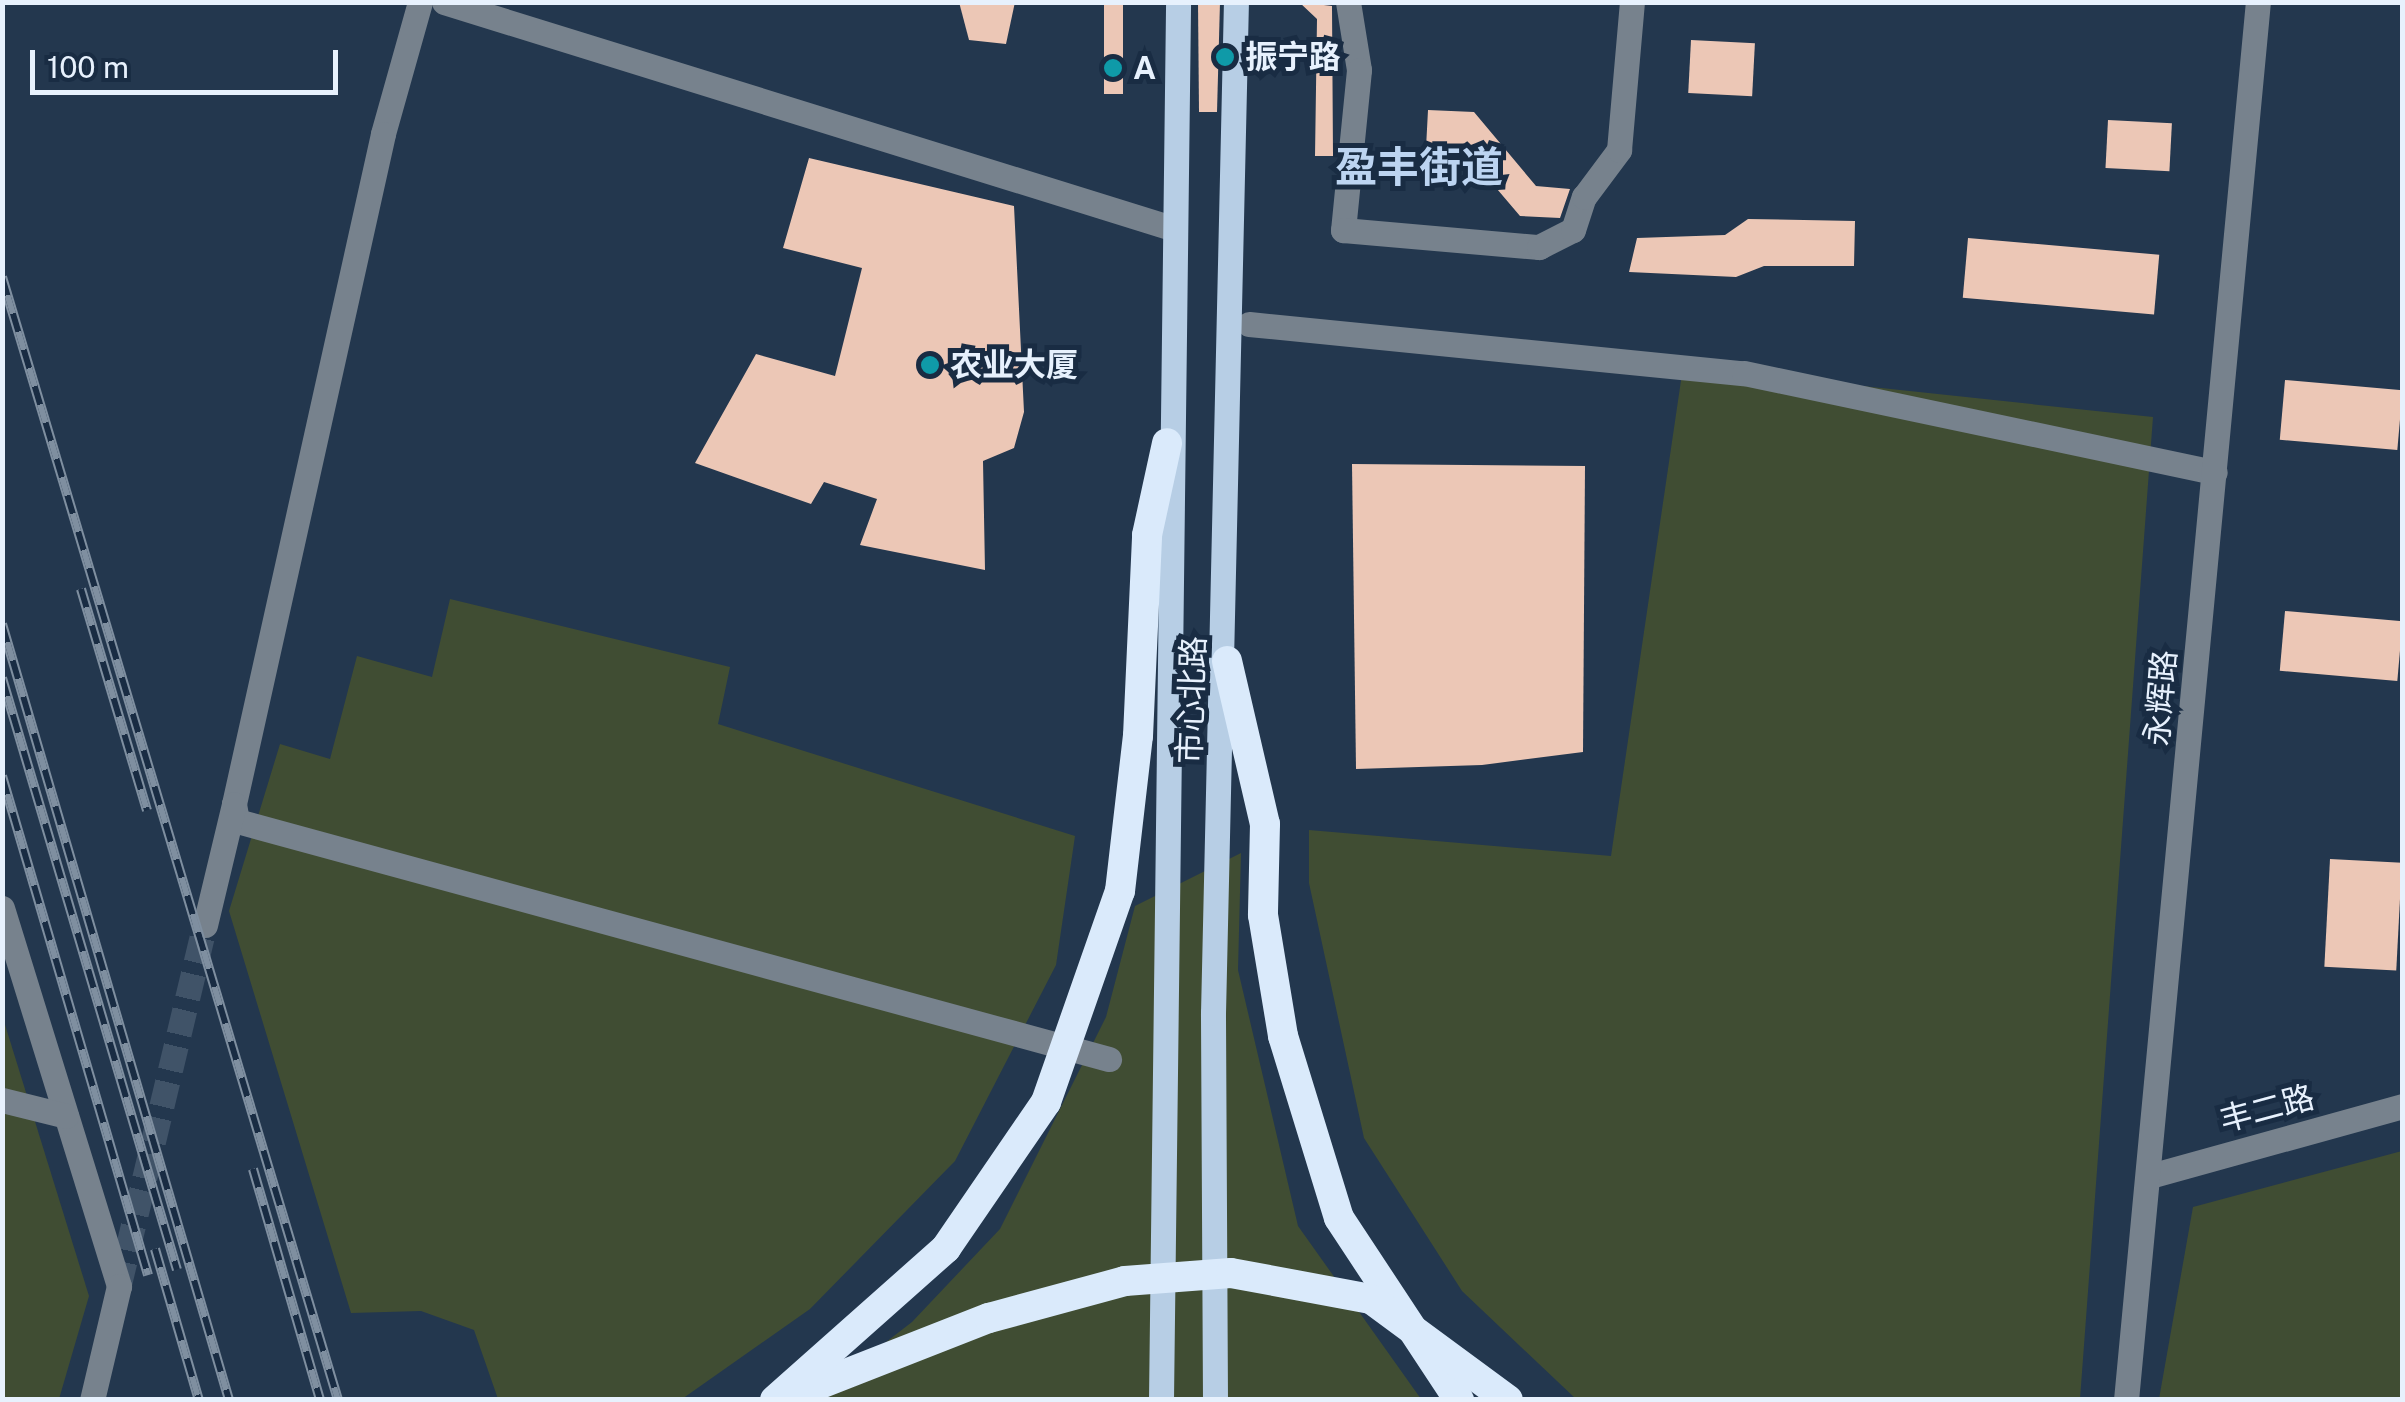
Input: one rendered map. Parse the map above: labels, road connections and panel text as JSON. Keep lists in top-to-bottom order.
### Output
{
  "streets": {
    "main road": ["市心北路"],
    "street": ["永辉路", "丰二路"]
  },
  "crossings": [
    ["永辉路", "丰二路"]
  ],
  "districts": ["盈丰街道"],
  "places": ["振宁路", "A", "农业大厦"],
  "scale_bar": "100 m"
}
